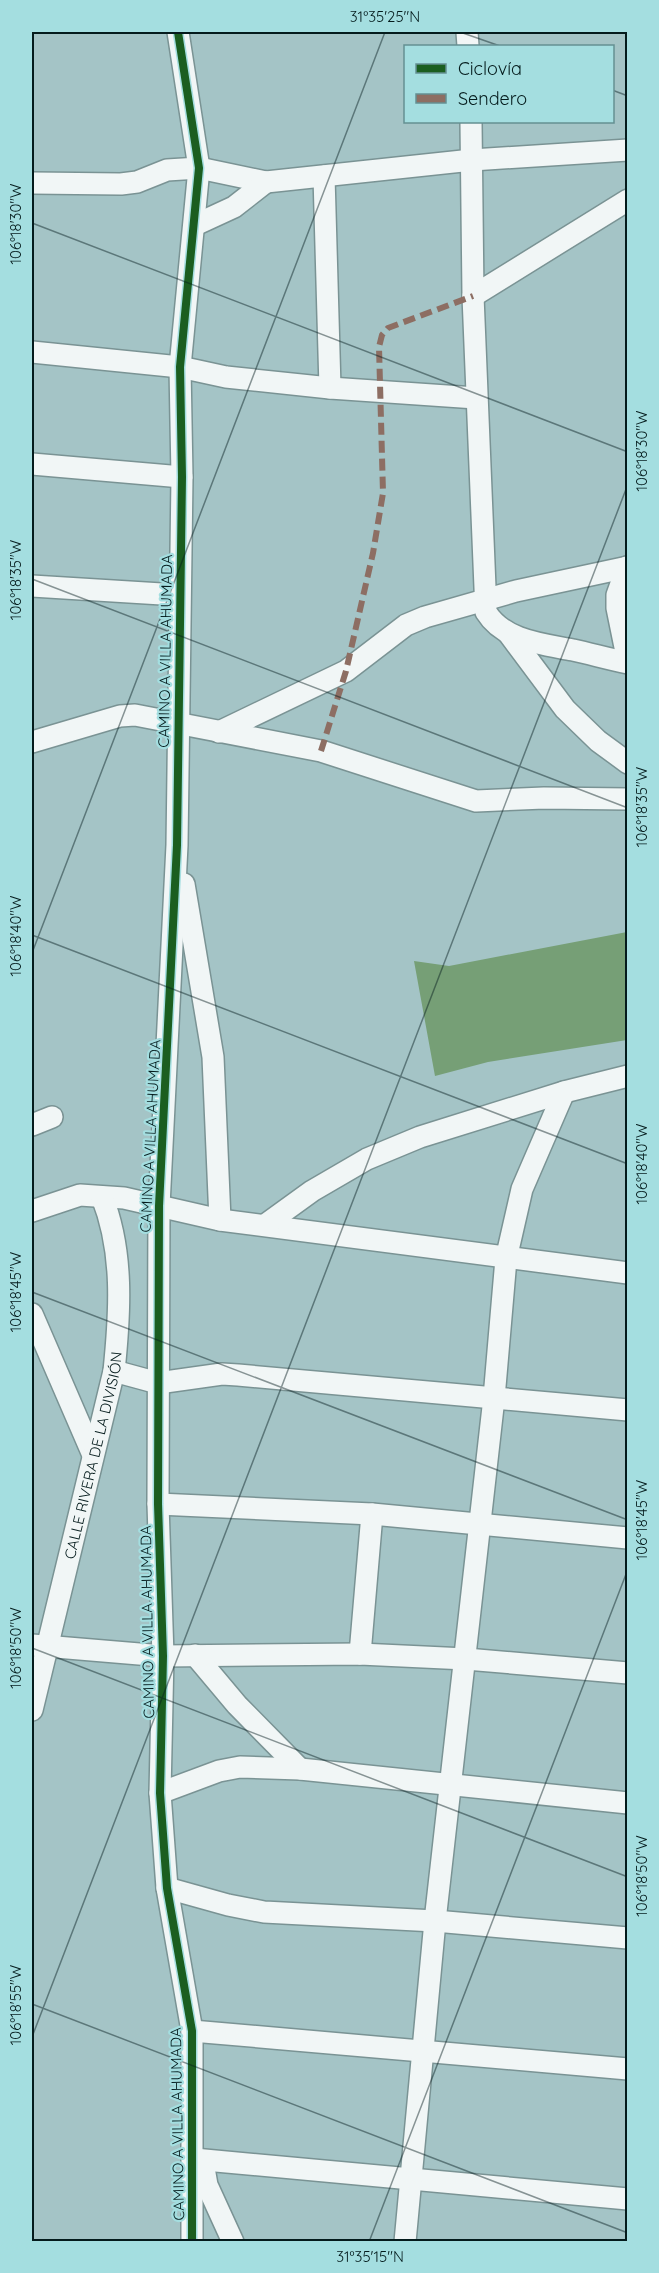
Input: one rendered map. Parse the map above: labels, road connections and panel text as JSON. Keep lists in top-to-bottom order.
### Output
{
  "streets": {
    "street": ["CAMINO A VILLA AHUMADA", "CALLE RIVERA DE LA DIVISIÓN"]
  },
  "legend": ["Ciclovía", "Sendero"],
  "coordinates": [
    "31°35'25\"N",
    "106°18'30\"W",
    "106°18'35\"W",
    "106°18'40\"W",
    "106°18'45\"W",
    "106°18'50\"W",
    "106°18'55\"W",
    "31°35'15\"N"
  ]
}
